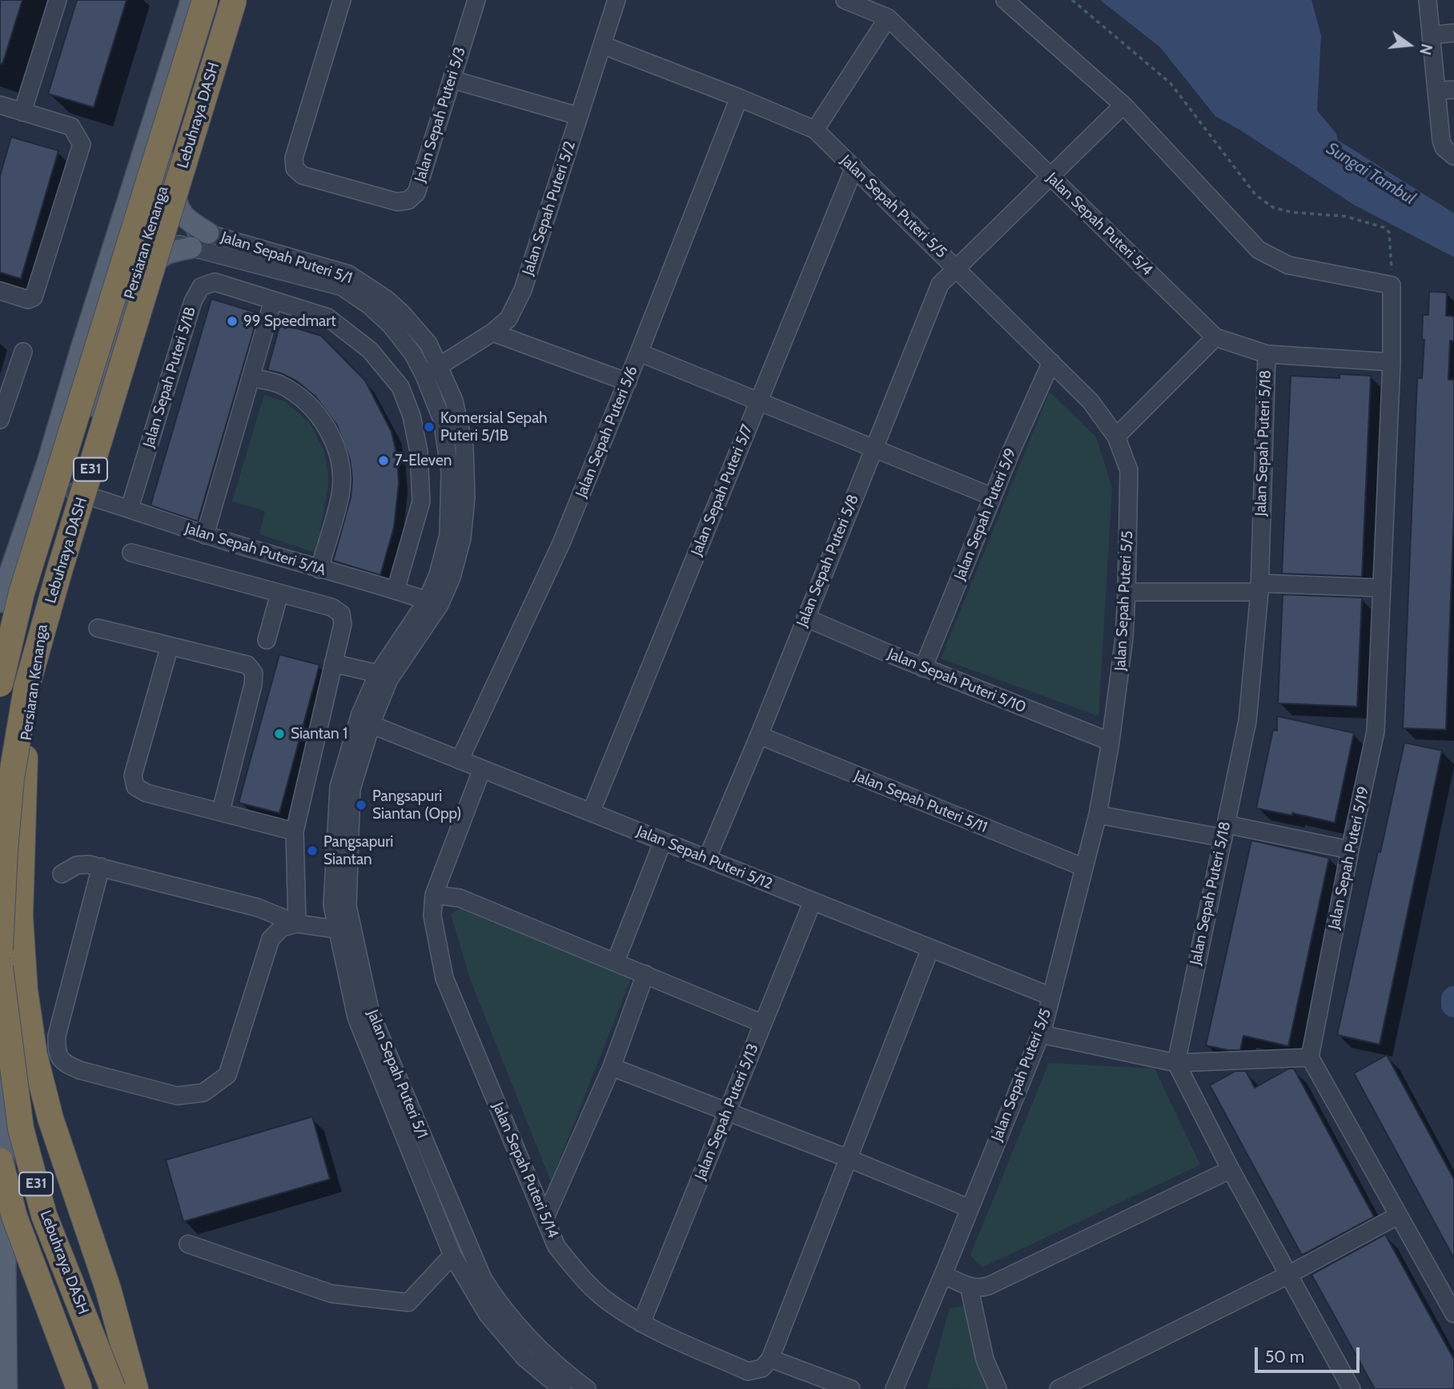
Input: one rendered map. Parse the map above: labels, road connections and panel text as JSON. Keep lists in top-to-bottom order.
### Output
{
  "streets": {
    "highway": ["Lebuhraya DASH", "E31"],
    "main road": ["Persiaran Kenanga"],
    "street": [
      "Jalan Sepah Puteri 5/3",
      "Jalan Sepah Puteri 5/5",
      "Jalan Sepah Puteri 5/2",
      "Jalan Sepah Puteri 5/4",
      "Jalan Sepah Puteri 5/1",
      "Jalan Sepah Puteri 5/1B",
      "Jalan Sepah Puteri 5/6",
      "Jalan Sepah Puteri 5/18",
      "Jalan Sepah Puteri 5/7",
      "Jalan Sepah Puteri 5/9",
      "Jalan Sepah Puteri 5/1A",
      "Jalan Sepah Puteri 5/8",
      "Jalan Sepah Puteri 5/10",
      "Jalan Sepah Puteri 5/11",
      "Jalan Sepah Puteri 5/12",
      "Jalan Sepah Puteri 5/19",
      "Jalan Sepah Puteri 5/13",
      "Jalan Sepah Puteri 5/14"
    ]
  },
  "crossings": [
    ["Jalan Sepah Puteri 5/5", "Jalan Sepah Puteri 5/2"],
    ["Jalan Sepah Puteri 5/5", "Jalan Sepah Puteri 5/6"],
    ["Jalan Sepah Puteri 5/5", "Jalan Sepah Puteri 5/7"],
    ["Jalan Sepah Puteri 5/5", "Jalan Sepah Puteri 5/9"],
    ["Jalan Sepah Puteri 5/5", "Jalan Sepah Puteri 5/8"],
    ["Jalan Sepah Puteri 5/5", "Jalan Sepah Puteri 5/10"],
    ["Jalan Sepah Puteri 5/5", "Jalan Sepah Puteri 5/11"],
    ["Jalan Sepah Puteri 5/5", "Jalan Sepah Puteri 5/12"],
    ["Jalan Sepah Puteri 5/2", "Jalan Sepah Puteri 5/1"],
    ["Jalan Sepah Puteri 5/4", "Jalan Sepah Puteri 5/18"],
    ["Jalan Sepah Puteri 5/4", "Jalan Sepah Puteri 5/8"],
    ["Jalan Sepah Puteri 5/4", "Jalan Sepah Puteri 5/19"],
    ["Persiaran Kenanga", "Jalan Sepah Puteri 5/1"],
    ["Persiaran Kenanga", "Jalan Sepah Puteri 5/1A"],
    ["Jalan Sepah Puteri 5/1", "Jalan Sepah Puteri 5/1A"],
    ["Jalan Sepah Puteri 5/1", "Jalan Sepah Puteri 5/12"],
    ["Jalan Sepah Puteri 5/1B", "Jalan Sepah Puteri 5/1A"],
    ["Jalan Sepah Puteri 5/6", "Jalan Sepah Puteri 5/12"],
    ["Jalan Sepah Puteri 5/7", "Jalan Sepah Puteri 5/12"],
    ["Jalan Sepah Puteri 5/9", "Jalan Sepah Puteri 5/10"],
    ["Jalan Sepah Puteri 5/8", "Jalan Sepah Puteri 5/10"],
    ["Jalan Sepah Puteri 5/8", "Jalan Sepah Puteri 5/11"],
    ["Jalan Sepah Puteri 5/8", "Jalan Sepah Puteri 5/12"],
    ["Jalan Sepah Puteri 5/12", "Jalan Sepah Puteri 5/13"],
    ["Jalan Sepah Puteri 5/13", "Jalan Sepah Puteri 5/14"]
  ],
  "water": ["Sungai Tambul"],
  "places": [
    "99 Speedmart",
    "Komersial Sepah Puteri 5/1B",
    "7-Eleven",
    "Siantan 1",
    "Pangsapuri Siantan (Opp)",
    "Pangsapuri Siantan"
  ],
  "scale_bar": "50 m",
  "north": "right"
}
